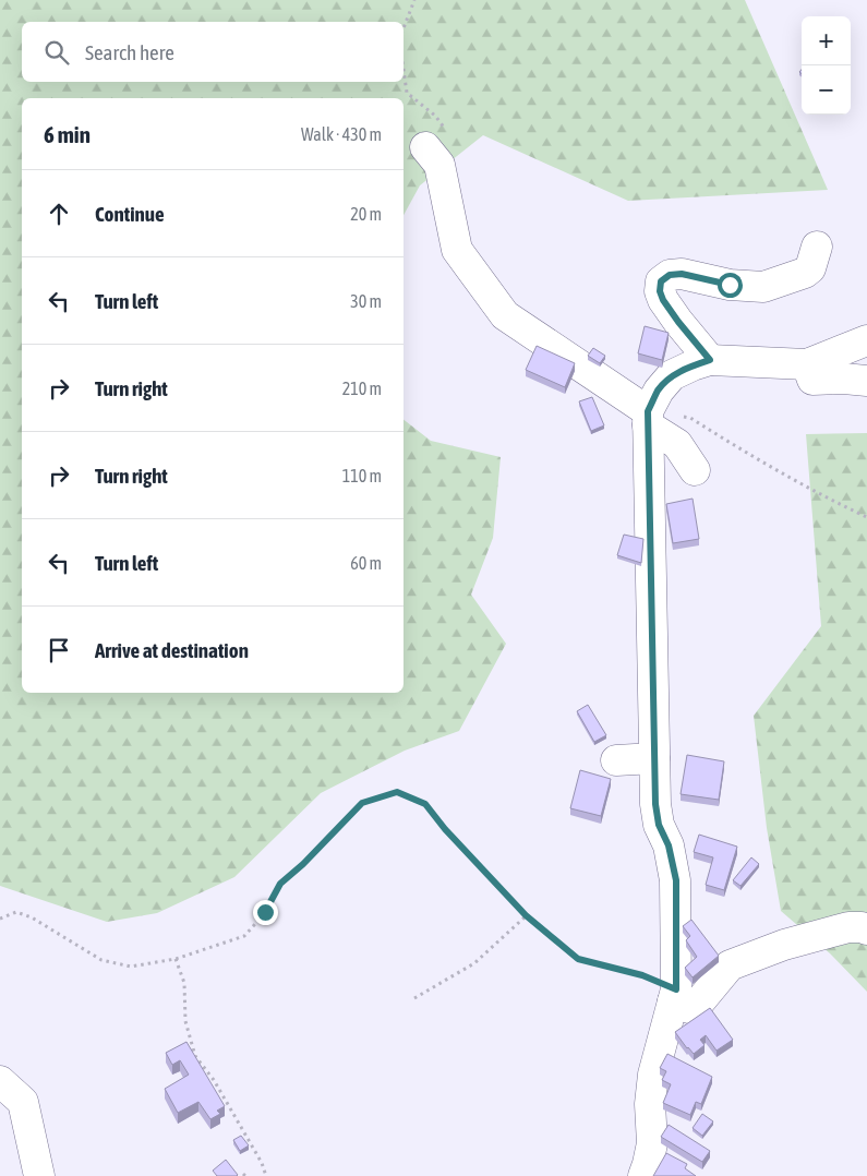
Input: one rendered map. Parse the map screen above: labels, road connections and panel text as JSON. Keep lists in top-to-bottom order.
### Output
{
  "page": {
    "map_buttons": ["+", "−"],
    "search": "Search here",
    "heading": ["6 min", "Walk · 430 m"],
    "list": [
      ["Continue", "20 m"],
      ["Turn left", "30 m"],
      ["Turn right", "210 m"],
      ["Turn right", "110 m"],
      ["Turn left", "60 m"],
      "Arrive at destination"
    ]
  }
}
